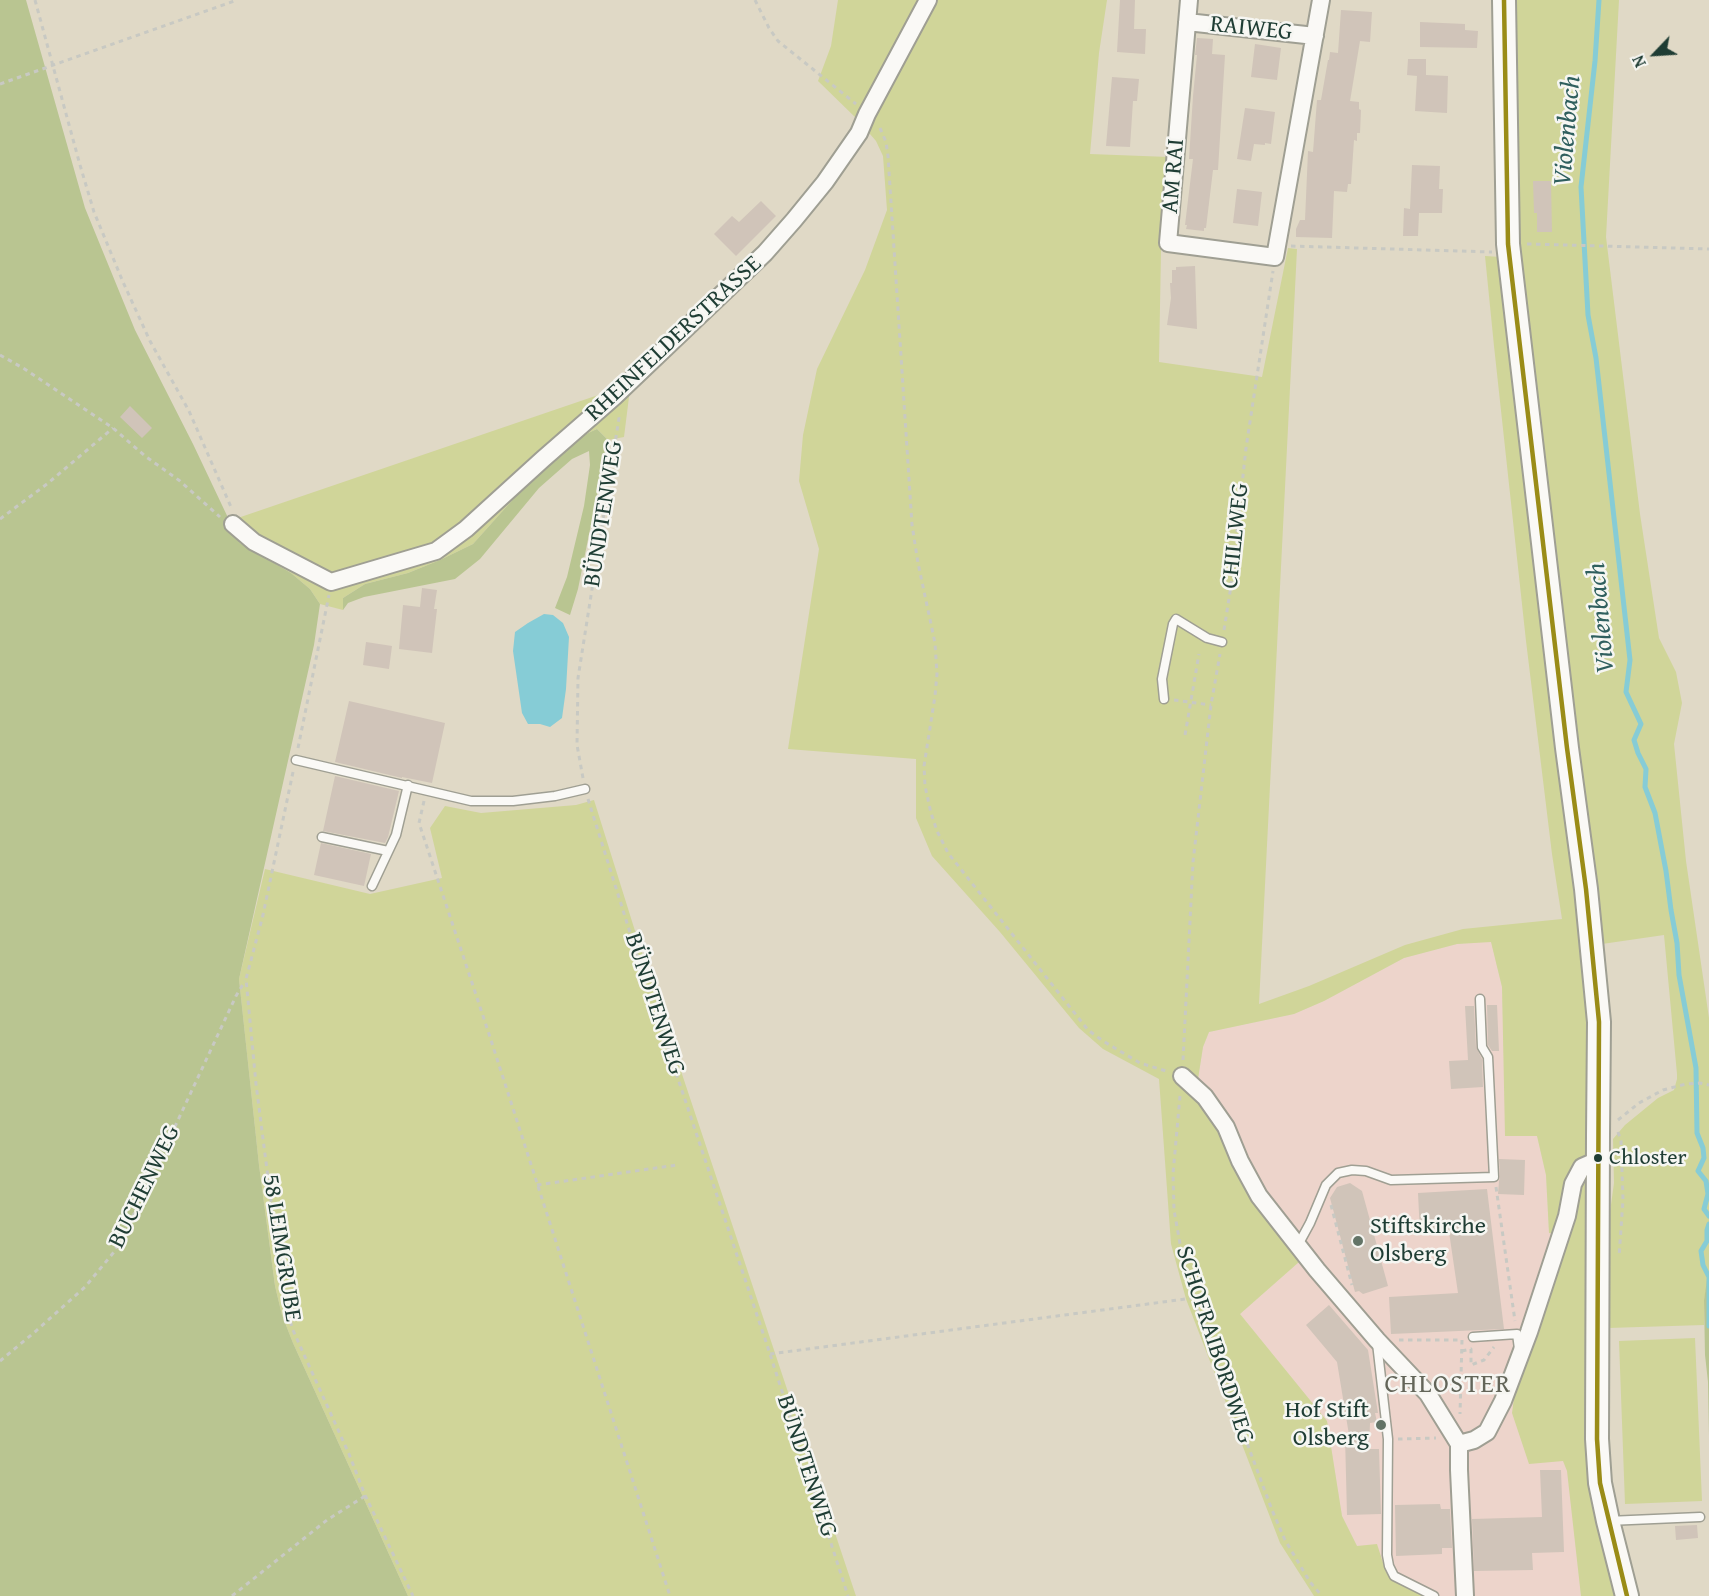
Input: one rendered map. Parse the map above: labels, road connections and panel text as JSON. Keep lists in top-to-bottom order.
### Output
{
  "streets": {
    "street": ["RAIWEG", "AM RAI", "RHEINFELDERSTRASSE"],
    "path": [
      "BÜNDTENWEG",
      "CHILLWEG",
      "BUCHENWEG",
      "58 LEIMGRUBE",
      "SCHOFRAIBORDWEG"
    ]
  },
  "crossings": [
    ["RAIWEG", "AM RAI"],
    ["AM RAI", "CHILLWEG"],
    ["RHEINFELDERSTRASSE", "BÜNDTENWEG"],
    ["CHILLWEG", "SCHOFRAIBORDWEG"],
    ["BUCHENWEG", "58 LEIMGRUBE"]
  ],
  "districts": ["CHLOSTER"],
  "water": ["Violenbach"],
  "places": ["Chloster", "Stiftskirche Olsberg", "Hof Stift Olsberg"],
  "north": "bottom left"
}
